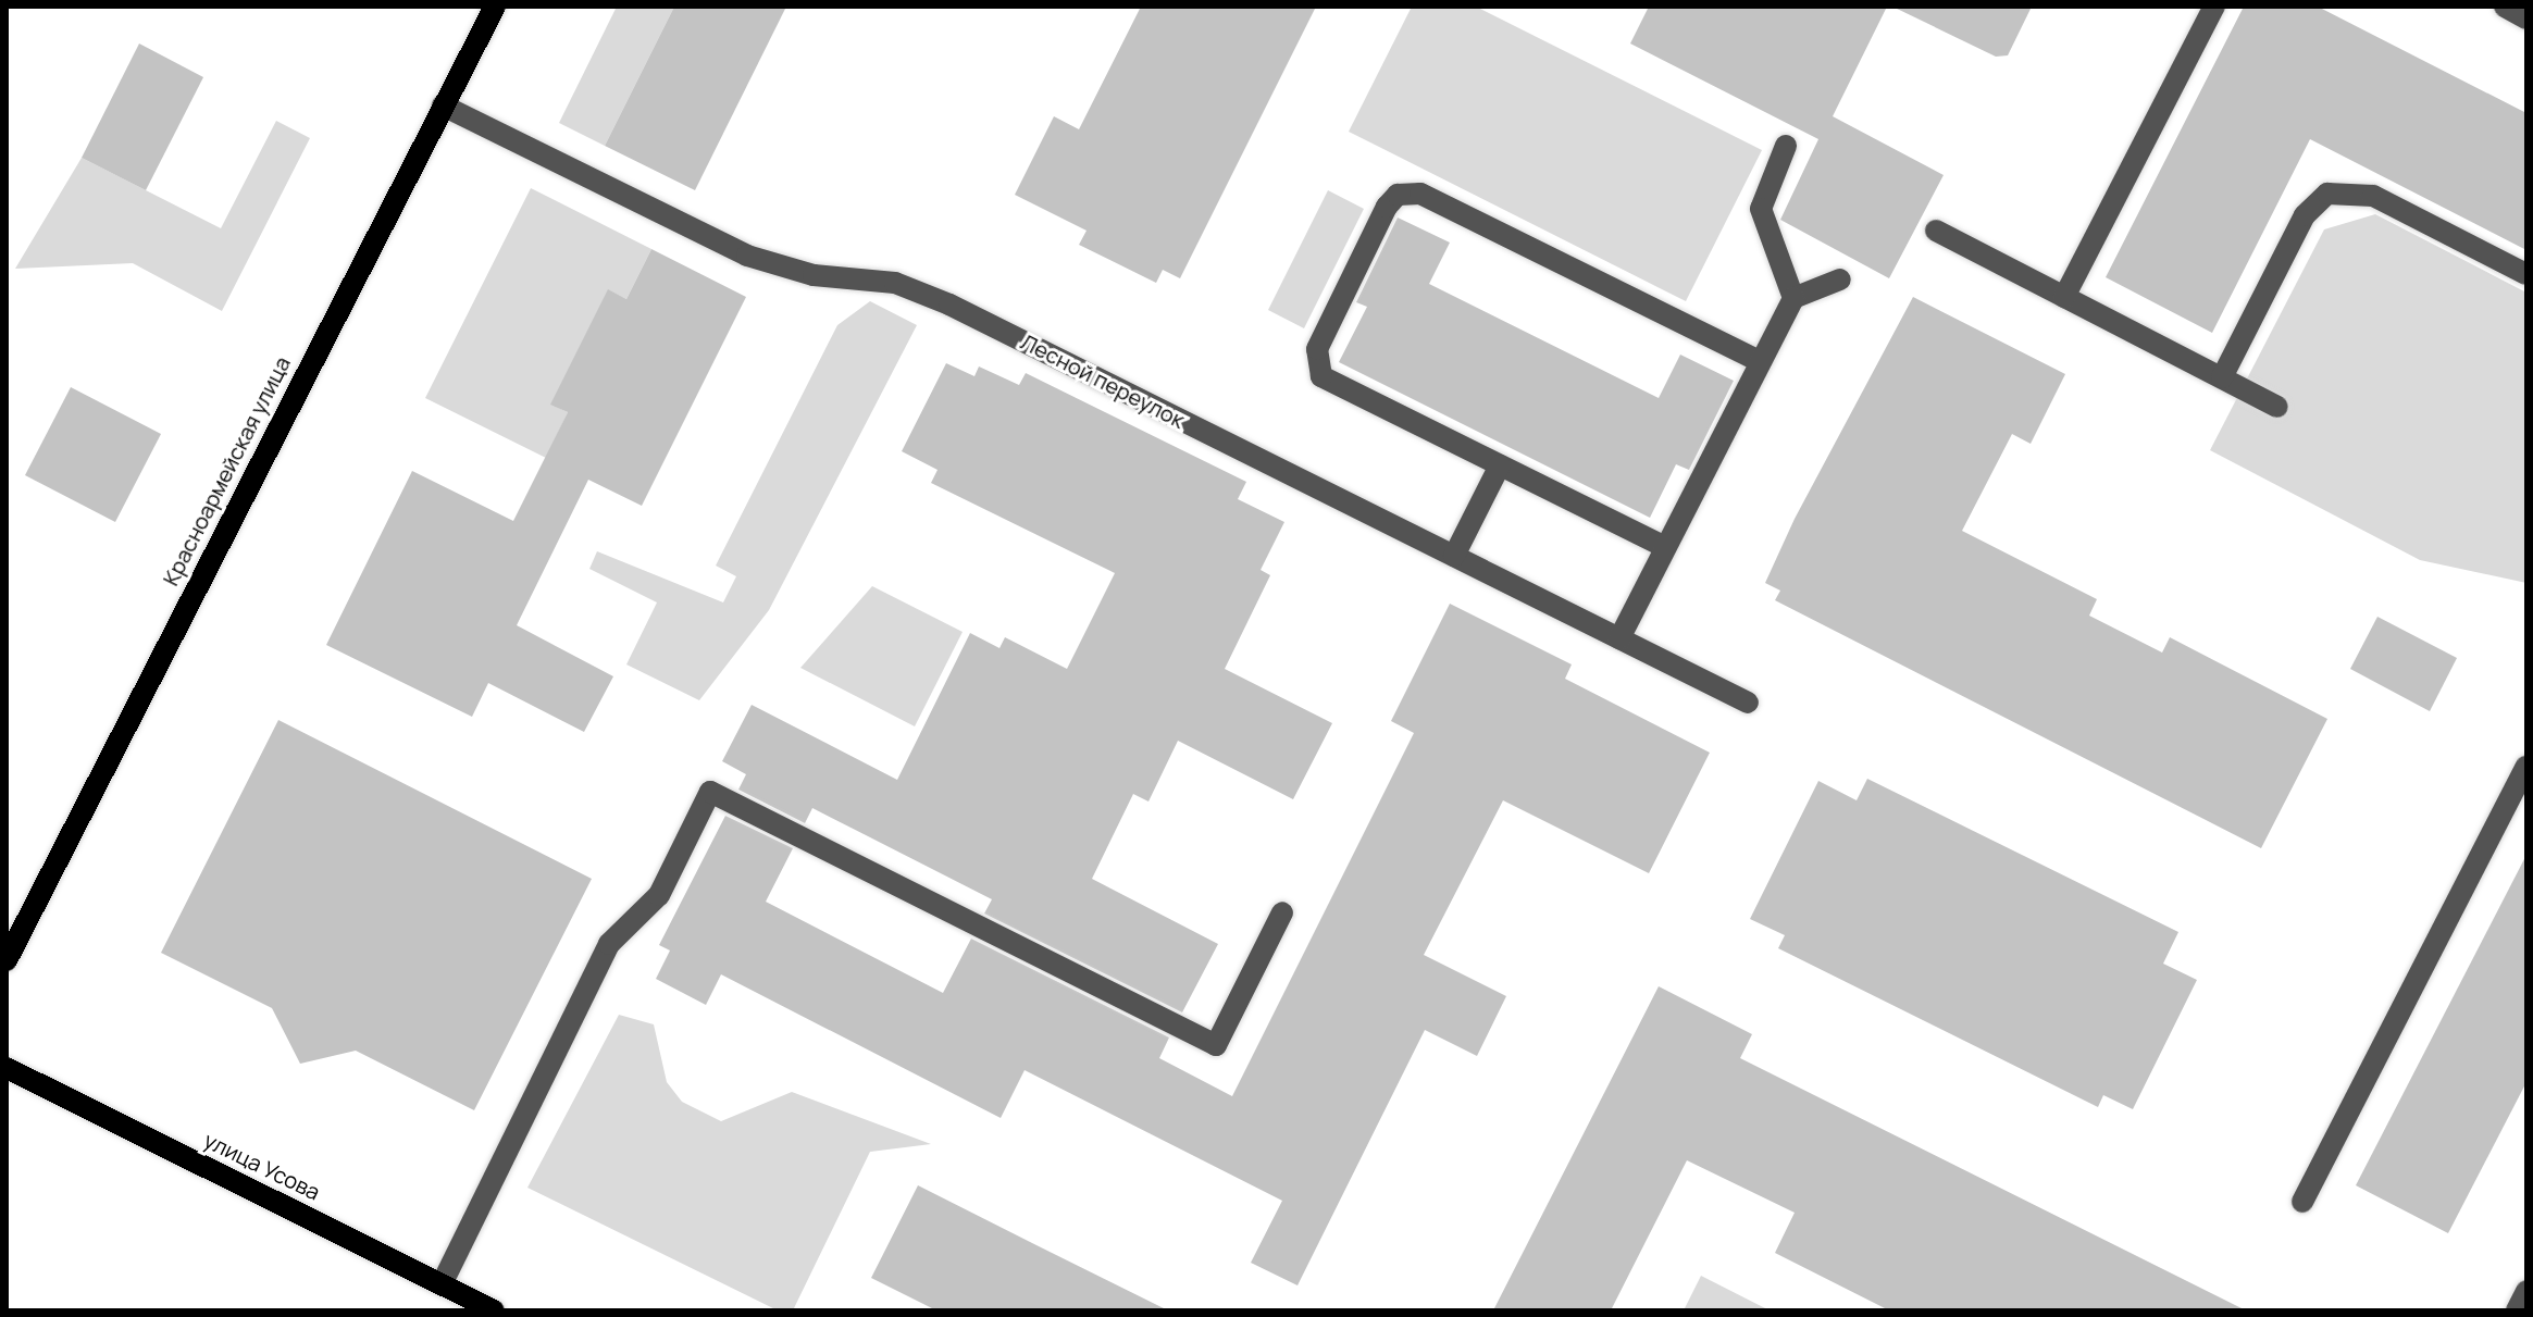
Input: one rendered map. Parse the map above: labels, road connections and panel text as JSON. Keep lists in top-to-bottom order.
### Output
{
  "streets": {
    "main road": ["Красноармейская улица", "улица Усова"],
    "street": ["Лесной переулок"]
  },
  "crossings": [
    ["Лесной переулок", "Красноармейская улица"]
  ]
}
